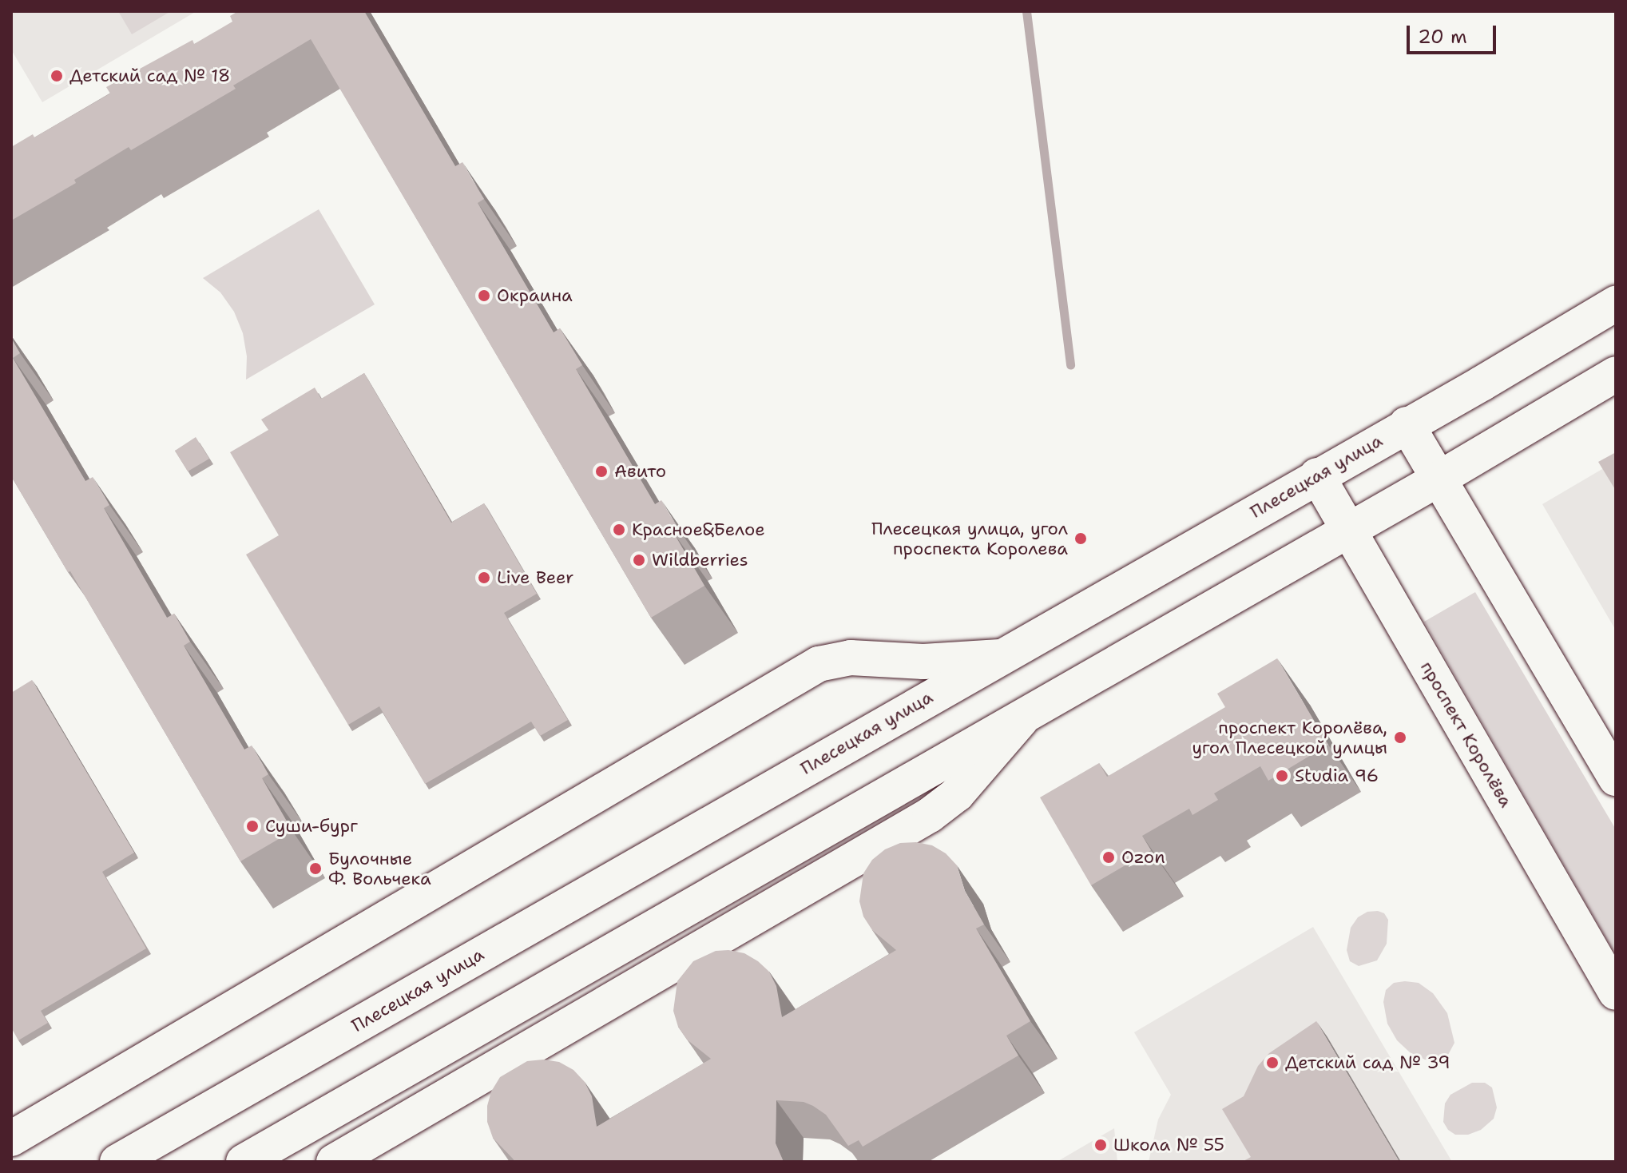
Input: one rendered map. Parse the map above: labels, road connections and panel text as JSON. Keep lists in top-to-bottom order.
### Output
{
  "streets": {
    "main road": ["Плесецкая улица", "проспект Королёва"]
  },
  "crossings": [
    ["Плесецкая улица", "проспект Королёва"]
  ],
  "places": [
    "Детский сад № 18",
    "Окраина",
    "Авито",
    "Красное&Белое",
    "Плесецкая улица, угол проспекта Королева",
    "Wildberries",
    "Live Beer",
    "проспект Королёва, угол Плесецкой улицы",
    "Studia 96",
    "Суши-бург",
    "Ozon",
    "Булочные Ф. Вольчека",
    "Детский сад № 39",
    "Школа № 55"
  ],
  "scale_bar": "20 m"
}
